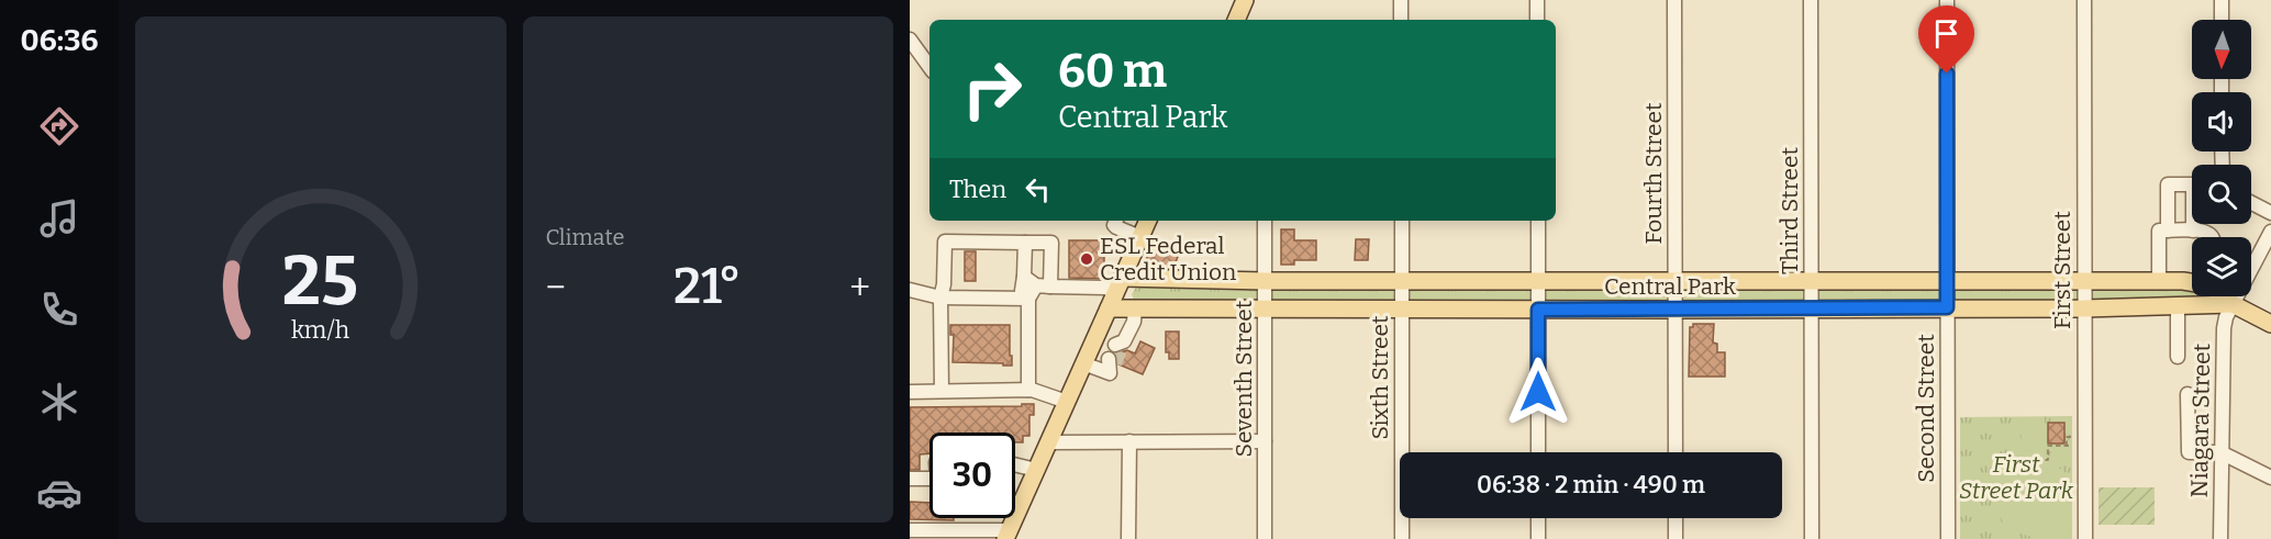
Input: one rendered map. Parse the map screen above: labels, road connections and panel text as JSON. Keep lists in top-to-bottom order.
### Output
{
  "streets": {
    "main road": ["Central Park"],
    "street": [
      "Fourth Street",
      "Third Street",
      "First Street",
      "Sixth Street",
      "Seventh Street",
      "Second Street",
      "Niagara Street"
    ]
  },
  "crossings": [
    ["Fourth Street", "Central Park"],
    ["Third Street", "Central Park"],
    ["First Street", "Central Park"],
    ["Central Park", "Sixth Street"],
    ["Central Park", "Seventh Street"],
    ["Central Park", "Second Street"],
    ["Central Park", "Niagara Street"]
  ],
  "parks": ["First Street Park"],
  "places": ["ESL Federal Credit Union"],
  "north": "bottom",
  "page": {
    "tabs": "06:36",
    "tile": "Climate",
    "turn": ["60 m", "Central Park"],
    "then": "Then",
    "heat": ["−", "21°", "+"],
    "limit": "30",
    "trip": "06:38 · 2 min · 490 m",
    "gauge": ["25", "km/h"]
  }
}
